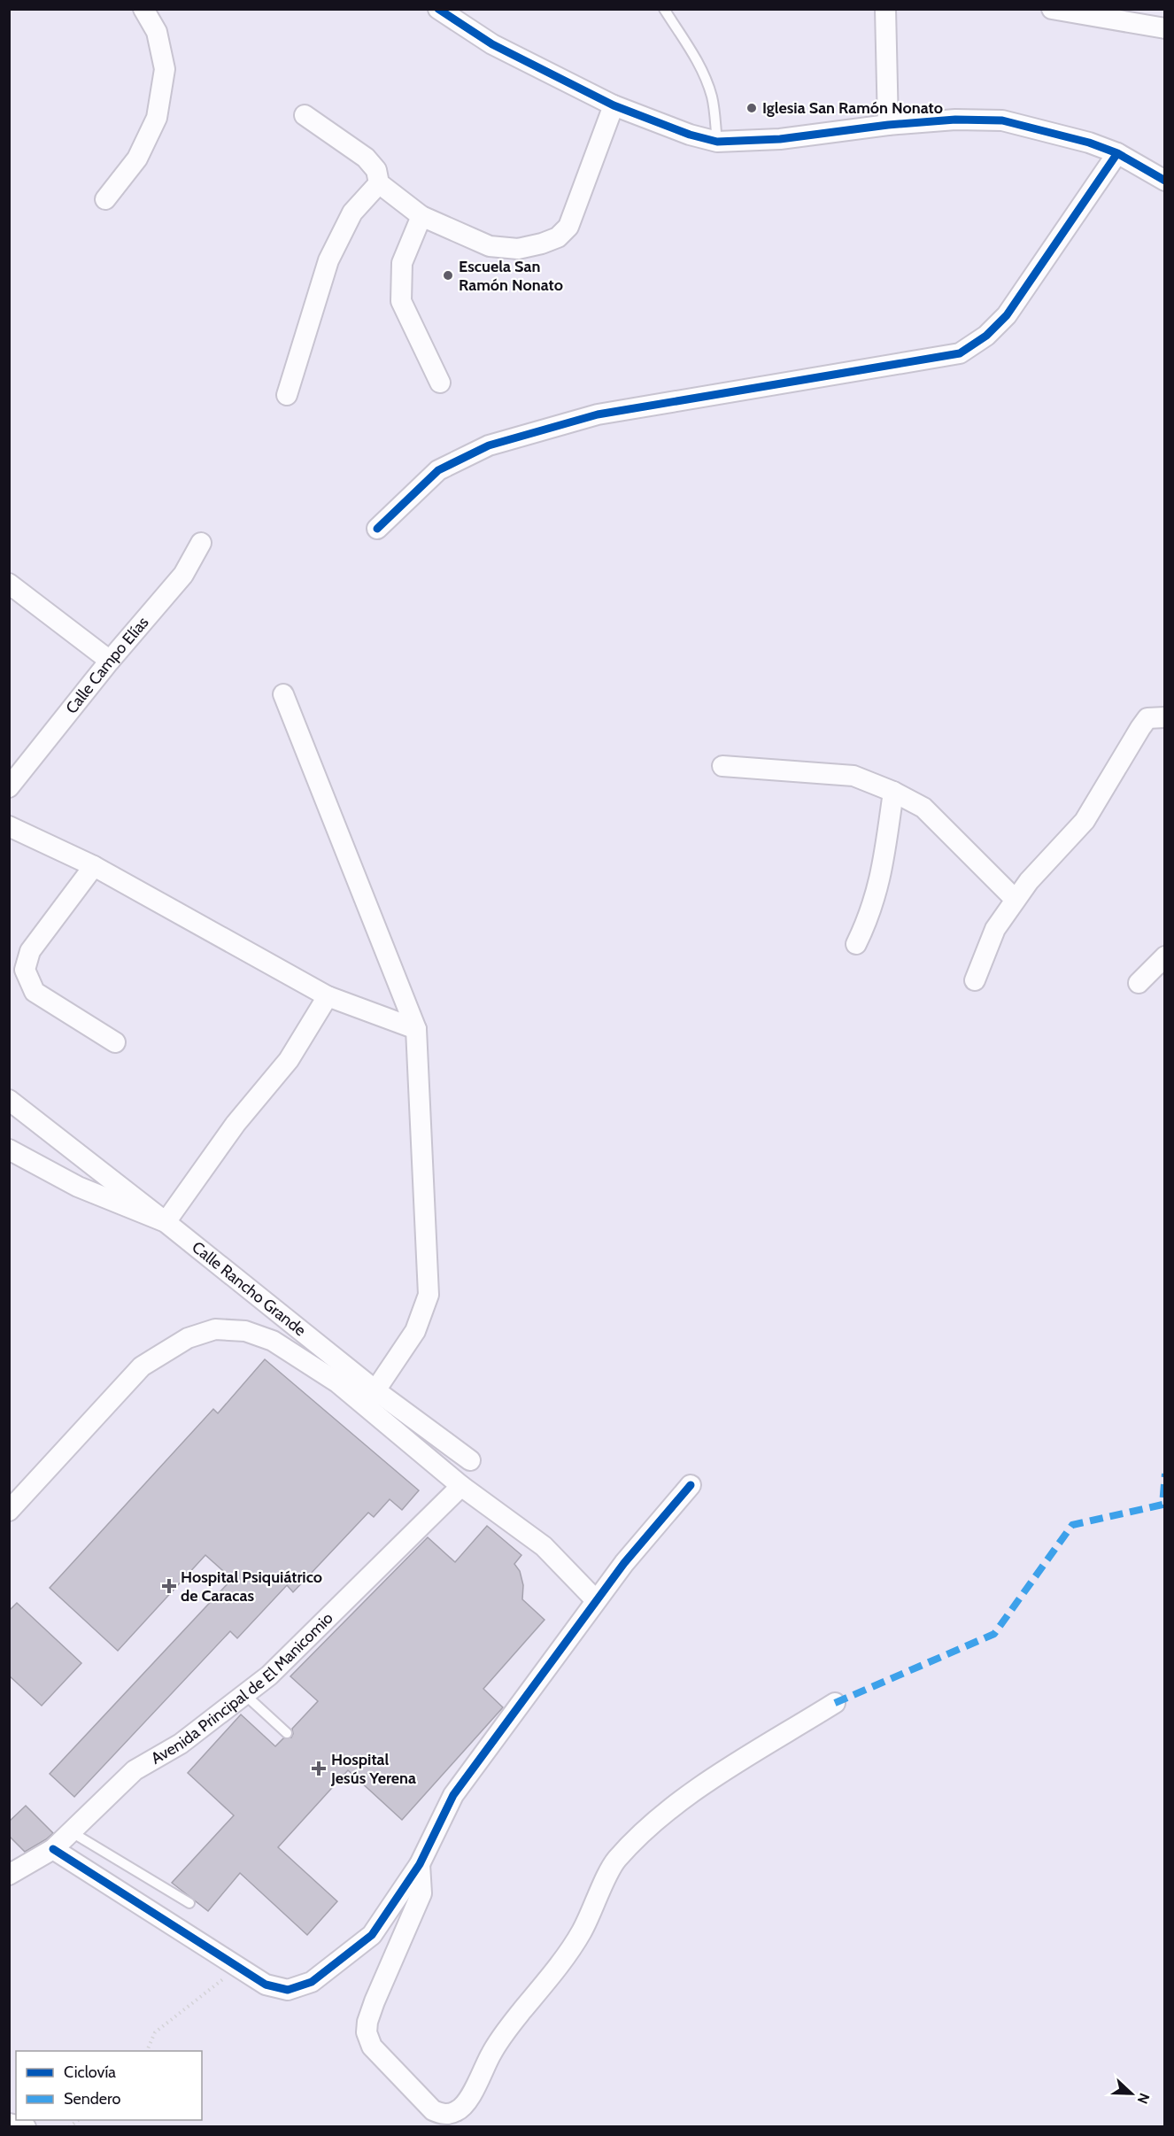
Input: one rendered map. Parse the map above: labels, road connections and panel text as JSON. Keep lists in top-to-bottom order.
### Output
{
  "streets": {
    "street": ["Calle Campo Elías", "Calle Rancho Grande", "Avenida Principal de El Manicomio"]
  },
  "places": {
    "other": ["Iglesia San Ramón Nonato", "Escuela San Ramón Nonato"],
    "health": ["Hospital Psiquiátrico de Caracas", "Hospital Jesús Yerena"]
  },
  "legend": ["Ciclovía", "Sendero"],
  "north": "right"
}
